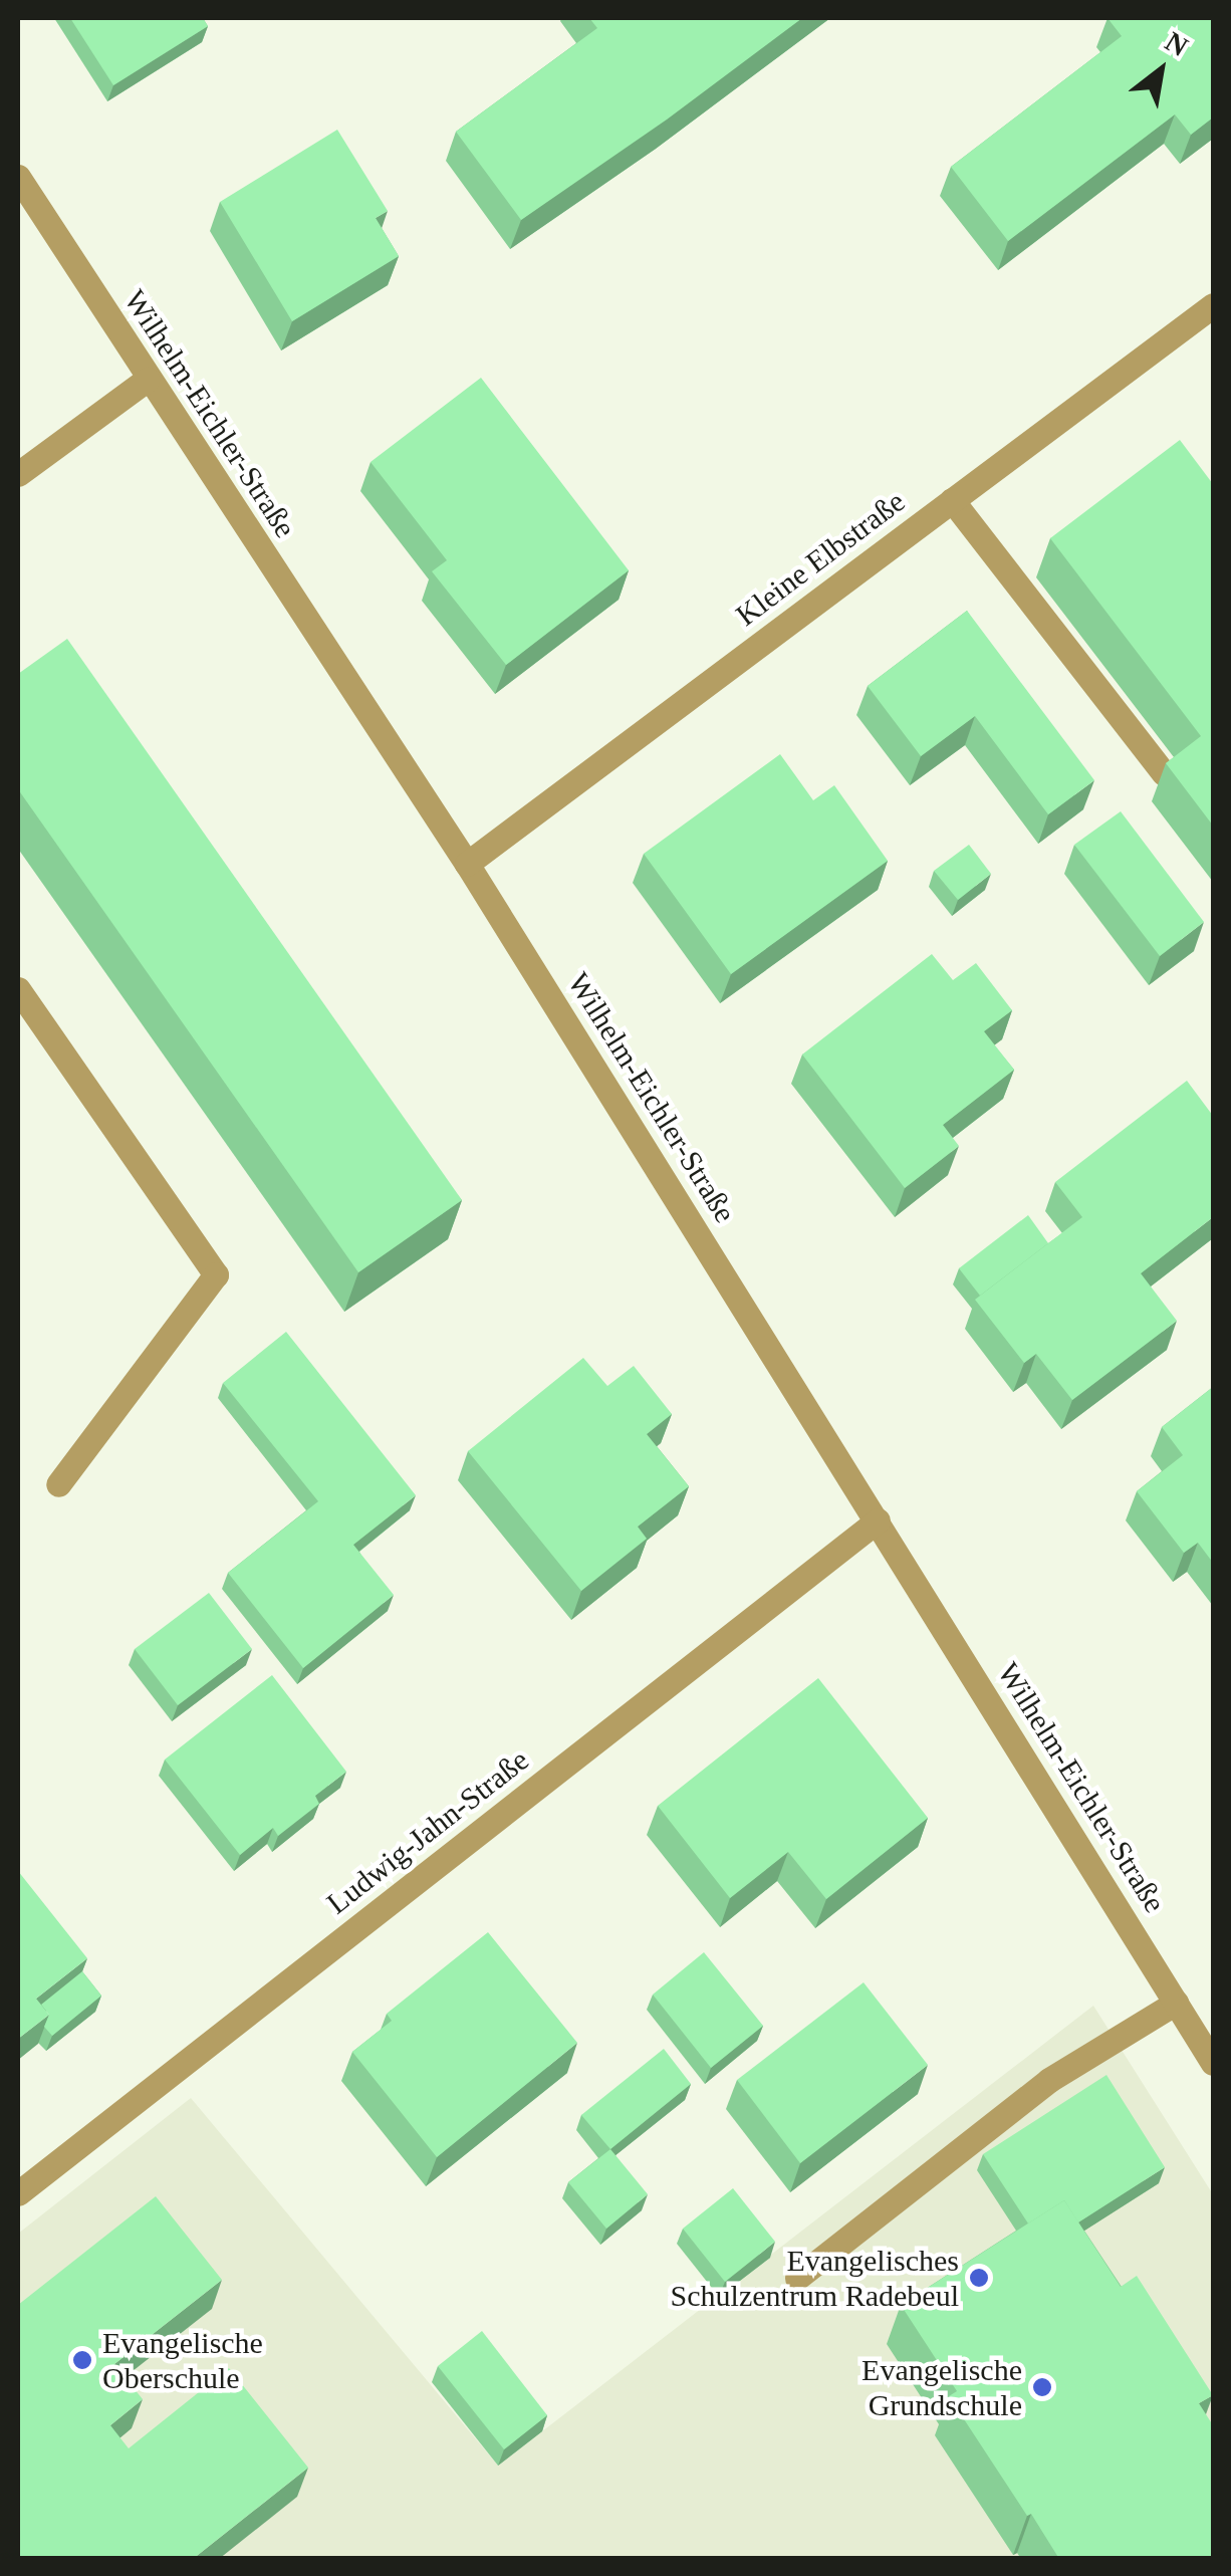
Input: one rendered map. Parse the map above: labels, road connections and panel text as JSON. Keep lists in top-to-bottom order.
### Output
{
  "streets": {
    "street": ["Wilhelm-Eichler-Straße", "Kleine Elbstraße", "Ludwig-Jahn-Straße"]
  },
  "crossings": [
    ["Wilhelm-Eichler-Straße", "Kleine Elbstraße"],
    ["Wilhelm-Eichler-Straße", "Ludwig-Jahn-Straße"]
  ],
  "places": ["Evangelisches Schulzentrum Radebeul", "Evangelische Oberschule", "Evangelische Grundschule"],
  "north": "top right"
}
